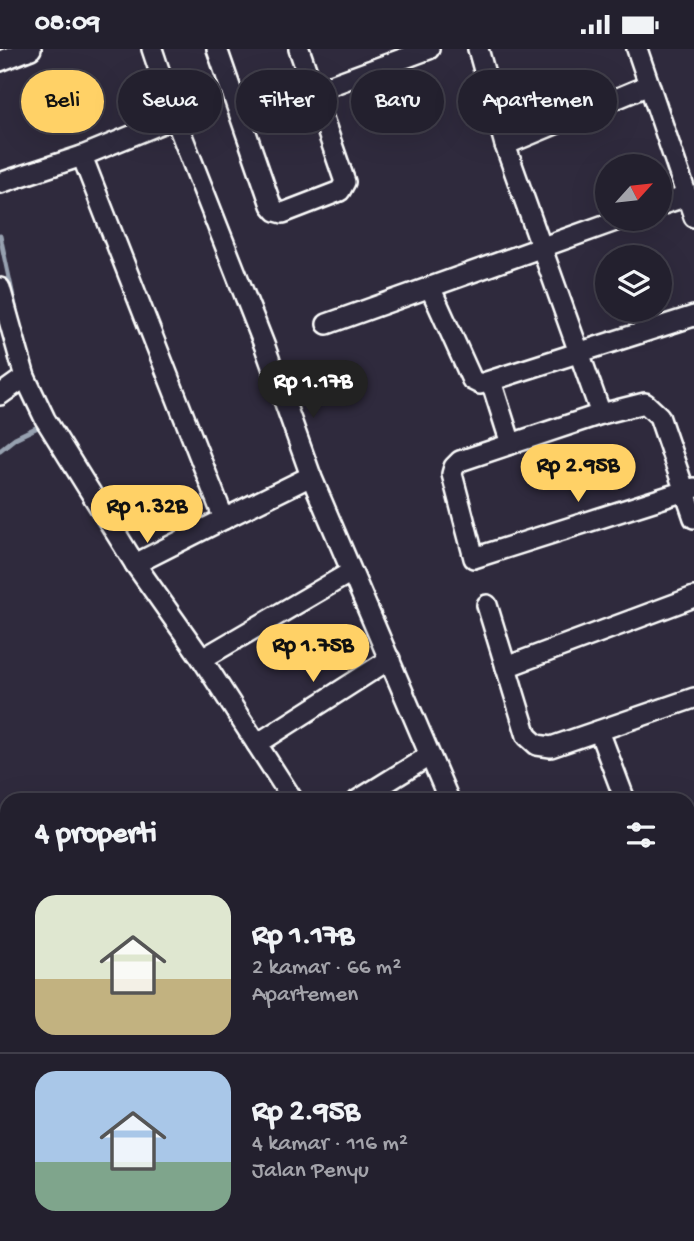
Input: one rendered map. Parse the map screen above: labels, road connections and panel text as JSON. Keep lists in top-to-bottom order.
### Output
{
  "north": "top right",
  "page": {
    "status": "08:09",
    "chip": [
      "Beli",
      "Sewa",
      "Filter",
      "Baru",
      "Apartemen"
    ],
    "price": [
      "Rp 1.17B",
      "Rp 2.95B",
      "Rp 1.32B",
      "Rp 1.75B"
    ],
    "heading": "4 properti",
    "list": [
      {
        "name": "Rp 1.17B",
        "note": "2 kamar · 66 m² · Apartemen"
      },
      {
        "name": "Rp 2.95B",
        "note": "4 kamar · 116 m² · Jalan Penyu"
      }
    ]
  }
}
